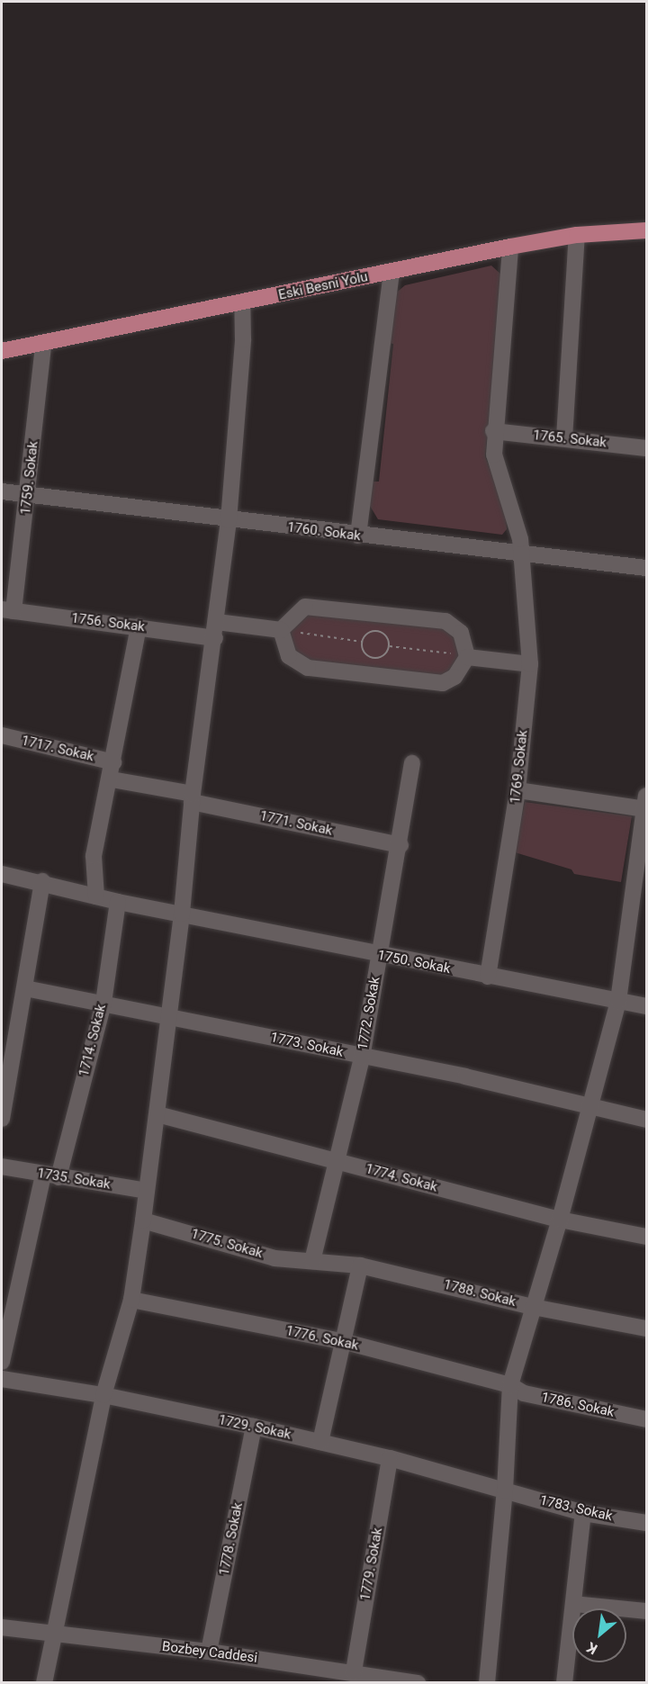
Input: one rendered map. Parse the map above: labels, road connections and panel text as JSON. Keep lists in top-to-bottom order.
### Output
{
  "streets": {
    "main road": ["Eski Besni Yolu"],
    "street": [
      "1765. Sokak",
      "1759. Sokak",
      "1760. Sokak",
      "1756. Sokak",
      "1717. Sokak",
      "1769. Sokak",
      "1771. Sokak",
      "1750. Sokak",
      "1772. Sokak",
      "1714. Sokak",
      "1773. Sokak",
      "1774. Sokak",
      "1735. Sokak",
      "1775. Sokak",
      "1788. Sokak",
      "1776. Sokak",
      "1786. Sokak",
      "1729. Sokak",
      "1783. Sokak",
      "1778. Sokak",
      "1779. Sokak",
      "Bozbey Caddesi"
    ]
  },
  "crossings": [
    ["Eski Besni Yolu", "1759. Sokak"],
    ["Eski Besni Yolu", "1769. Sokak"],
    ["1765. Sokak", "1769. Sokak"],
    ["1759. Sokak", "1760. Sokak"],
    ["1759. Sokak", "1756. Sokak"],
    ["1760. Sokak", "1769. Sokak"],
    ["1769. Sokak", "1750. Sokak"],
    ["1771. Sokak", "1772. Sokak"],
    ["1750. Sokak", "1772. Sokak"],
    ["1750. Sokak", "1714. Sokak"],
    ["1772. Sokak", "1773. Sokak"],
    ["1772. Sokak", "1774. Sokak"],
    ["1772. Sokak", "1775. Sokak"],
    ["1772. Sokak", "1788. Sokak"],
    ["1714. Sokak", "1773. Sokak"],
    ["1714. Sokak", "1735. Sokak"],
    ["1775. Sokak", "1788. Sokak"],
    ["1776. Sokak", "1786. Sokak"],
    ["1729. Sokak", "1783. Sokak"],
    ["1729. Sokak", "1778. Sokak"],
    ["1729. Sokak", "1779. Sokak"],
    ["1778. Sokak", "Bozbey Caddesi"],
    ["1779. Sokak", "Bozbey Caddesi"]
  ],
  "north": "bottom left"
}
